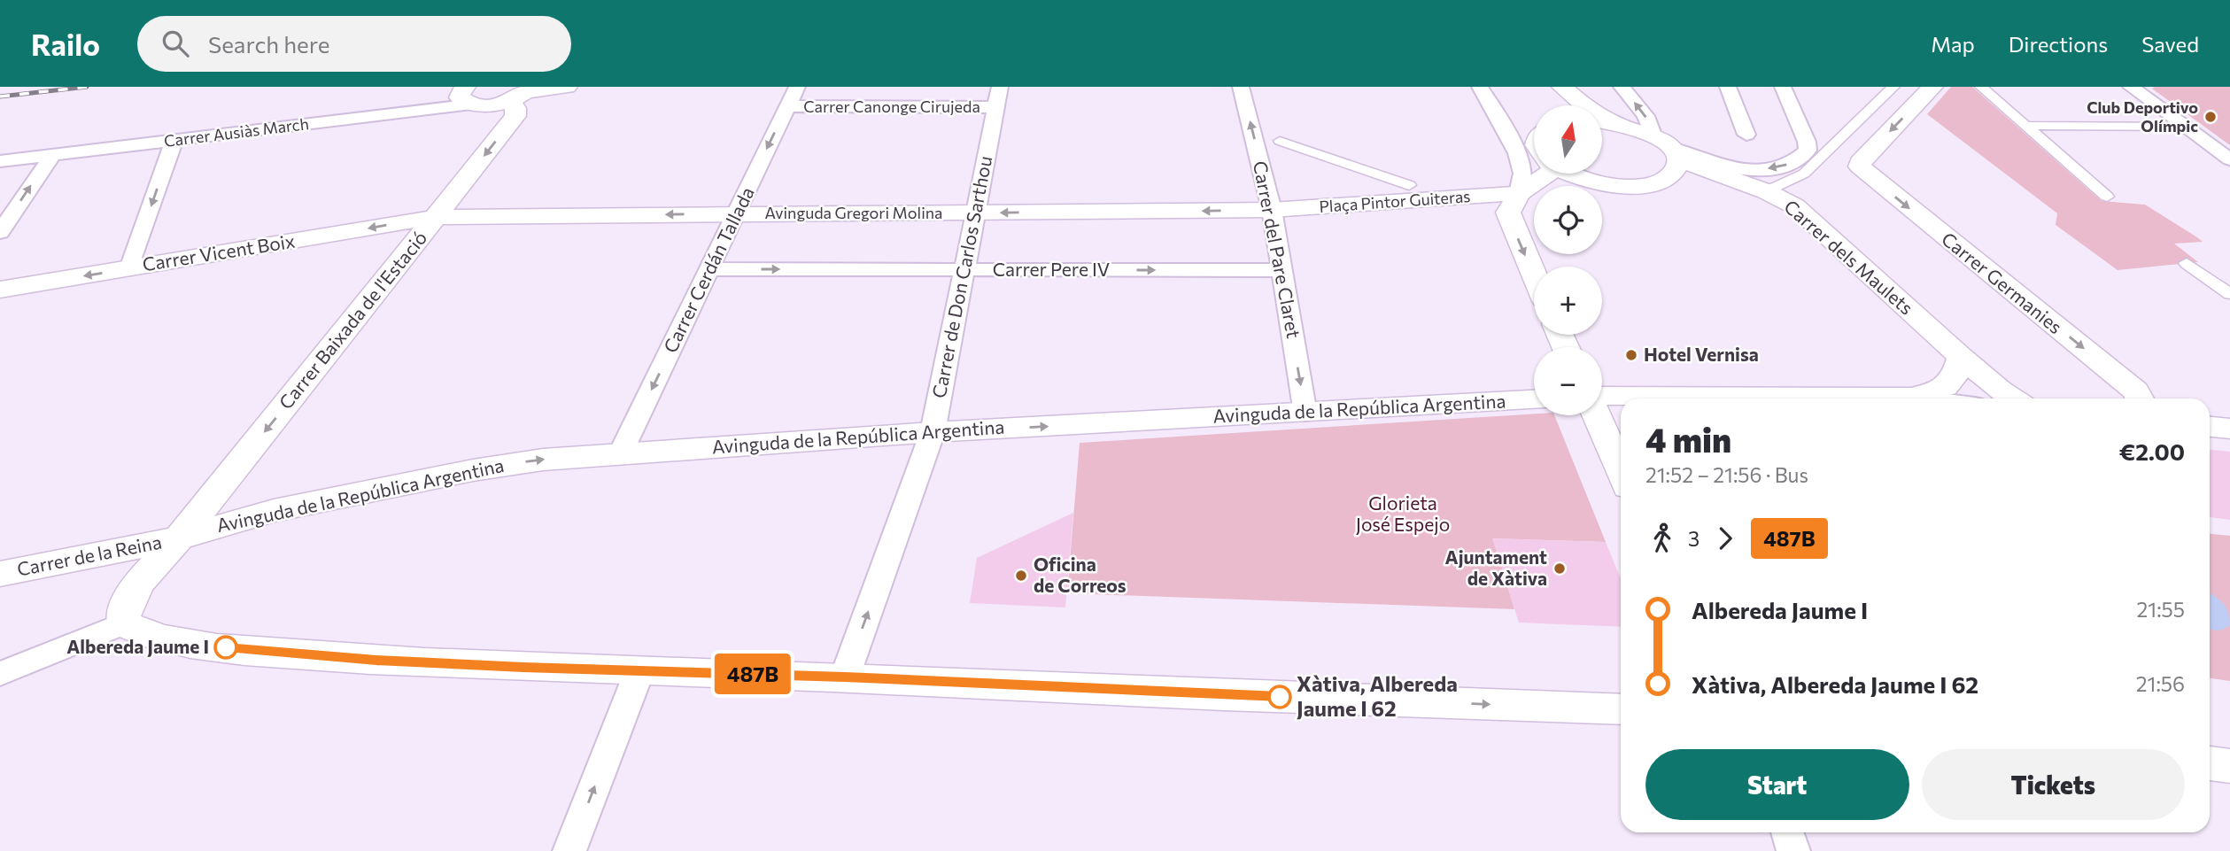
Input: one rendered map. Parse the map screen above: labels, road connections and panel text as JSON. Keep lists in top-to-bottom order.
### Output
{
  "streets": {
    "street": [
      "Carrer Canonge Cirujeda",
      "Carrer Ausiàs March",
      "Plaça Pintor Guiteras",
      "Avinguda Gregori Molina",
      "Carrer del Pare Claret",
      "Carrer Vicent Boix",
      "Carrer dels Maulets",
      "Carrer Cerdán Tallada",
      "Carrer Pere IV",
      "Carrer de Don Carlos Sarthou",
      "Carrer Germanies",
      "Carrer Baixada de l'Estació",
      "Avinguda de la República Argentina",
      "Carrer de la Reina"
    ]
  },
  "crossings": [
    ["Carrer Canonge Cirujeda", "Carrer Cerdán Tallada"],
    ["Carrer Canonge Cirujeda", "Carrer de Don Carlos Sarthou"],
    ["Plaça Pintor Guiteras", "Avinguda Gregori Molina"],
    ["Plaça Pintor Guiteras", "Carrer del Pare Claret"],
    ["Avinguda Gregori Molina", "Carrer del Pare Claret"],
    ["Avinguda Gregori Molina", "Carrer Vicent Boix"],
    ["Avinguda Gregori Molina", "Carrer Cerdán Tallada"],
    ["Avinguda Gregori Molina", "Carrer de Don Carlos Sarthou"],
    ["Avinguda Gregori Molina", "Carrer Baixada de l'Estació"],
    ["Carrer del Pare Claret", "Carrer Pere IV"],
    ["Carrer del Pare Claret", "Avinguda de la República Argentina"],
    ["Carrer Vicent Boix", "Carrer Baixada de l'Estació"],
    ["Carrer Cerdán Tallada", "Carrer Pere IV"],
    ["Carrer Cerdán Tallada", "Avinguda de la República Argentina"],
    ["Carrer Pere IV", "Carrer de Don Carlos Sarthou"],
    ["Carrer de Don Carlos Sarthou", "Avinguda de la República Argentina"],
    ["Carrer Baixada de l'Estació", "Avinguda de la República Argentina"],
    ["Carrer Baixada de l'Estació", "Carrer de la Reina"],
    ["Avinguda de la República Argentina", "Carrer de la Reina"]
  ],
  "one_way": [
    "Avinguda Gregori Molina",
    "Carrer Vicent Boix",
    "Carrer Cerdán Tallada",
    "Carrer Pere IV",
    "Carrer de Don Carlos Sarthou",
    "Carrer Baixada de l'Estació"
  ],
  "parks": ["Glorieta José Espejo"],
  "places": [
    "Club Deportivo Olímpic",
    "Hotel Vernisa",
    "Ajuntament de Xàtiva",
    "Oficina de Correos",
    "Albereda Jaume I",
    "Xàtiva, Albereda Jaume I 62"
  ],
  "lines": ["bus line 487B"],
  "north": "top",
  "page": {
    "header": "Railo",
    "search": "Search here",
    "nav": ["Map", "Directions", "Saved"],
    "on_map": "487B",
    "map_buttons": ["+", "−"],
    "heading": ["4 min", "21:52 – 21:56 · Bus", "€2.00"],
    "legs": ["3", "487B"],
    "list": [
      {
        "name": "Albereda Jaume I",
        "value": "21:55"
      },
      {
        "name": "Xàtiva, Albereda Jaume I 62",
        "value": "21:56"
      }
    ],
    "buttons": ["Start", "Tickets"]
  }
}
